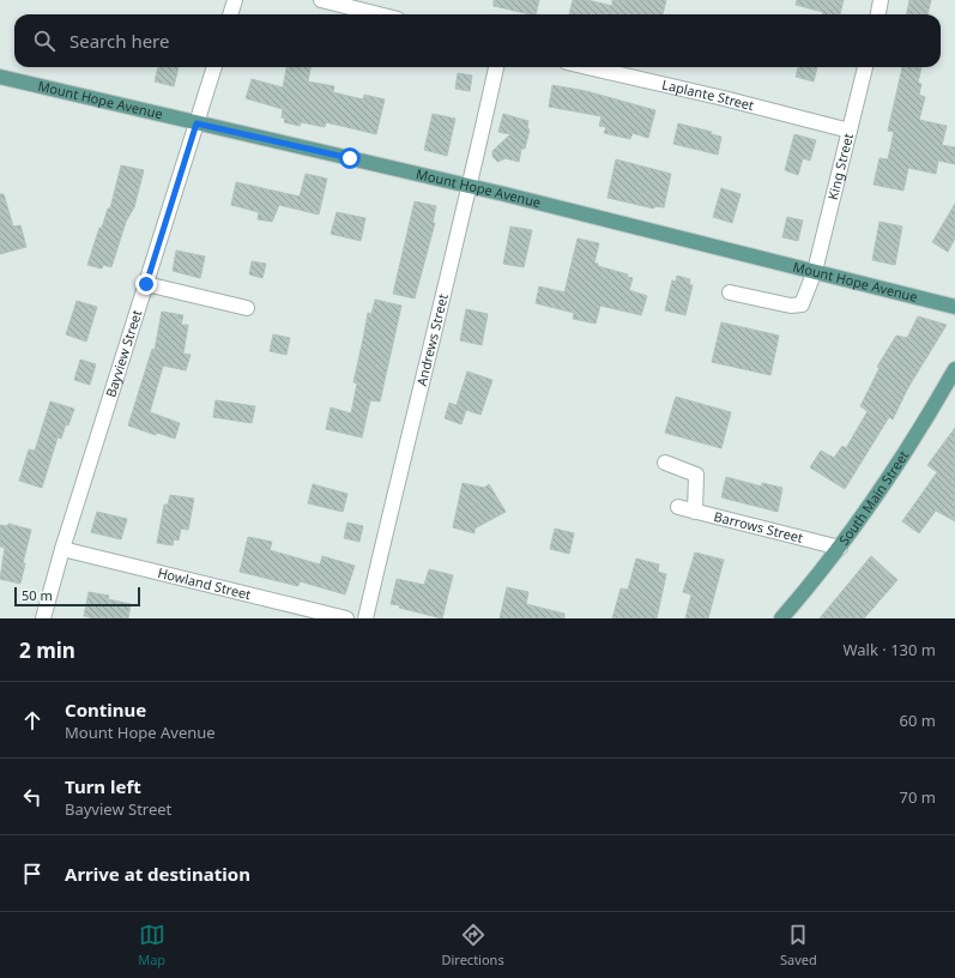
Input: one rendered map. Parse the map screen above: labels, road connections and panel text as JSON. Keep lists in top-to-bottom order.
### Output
{
  "streets": {
    "main road": ["Mount Hope Avenue", "South Main Street"],
    "street": [
      "Laplante Street",
      "King Street",
      "Andrews Street",
      "Bayview Street",
      "Barrows Street",
      "Howland Street"
    ]
  },
  "crossings": [
    ["Laplante Street", "King Street"],
    ["Mount Hope Avenue", "King Street"],
    ["Mount Hope Avenue", "Andrews Street"],
    ["Mount Hope Avenue", "Bayview Street"],
    ["Bayview Street", "Howland Street"],
    ["South Main Street", "Barrows Street"]
  ],
  "scale_bar": "50 m",
  "page": {
    "search": "Search here",
    "scale": "50 m",
    "heading": ["2 min", "Walk · 130 m"],
    "list": [
      ["Continue", "Mount Hope Avenue", "60 m"],
      ["Turn left", "Bayview Street", "70 m"],
      "Arrive at destination"
    ],
    "nav": ["Map", "Directions", "Saved"]
  }
}
